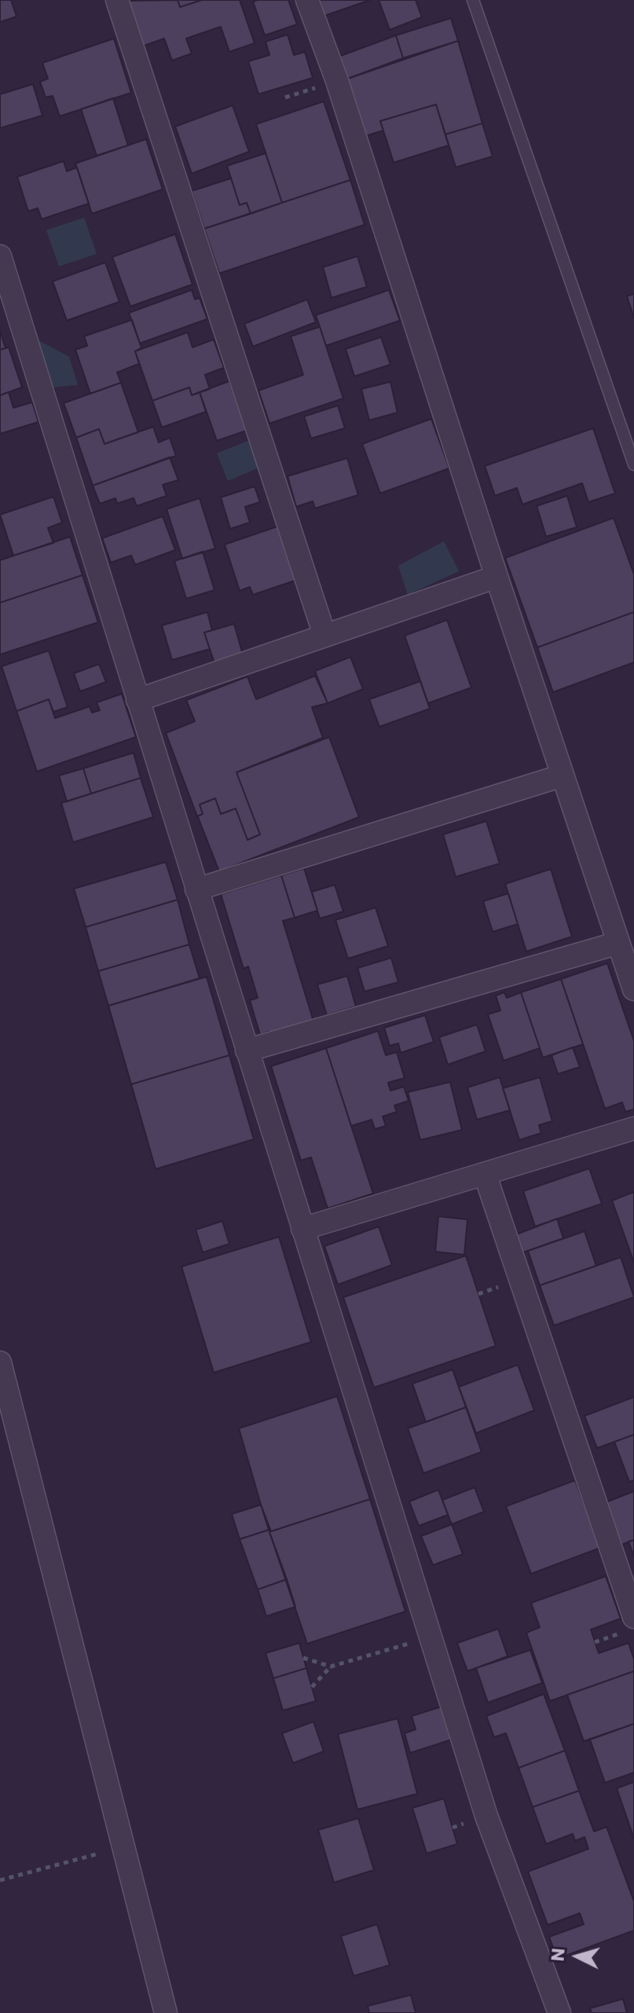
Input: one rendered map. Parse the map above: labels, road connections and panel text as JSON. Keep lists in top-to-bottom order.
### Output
{
  "north": "left"
}
